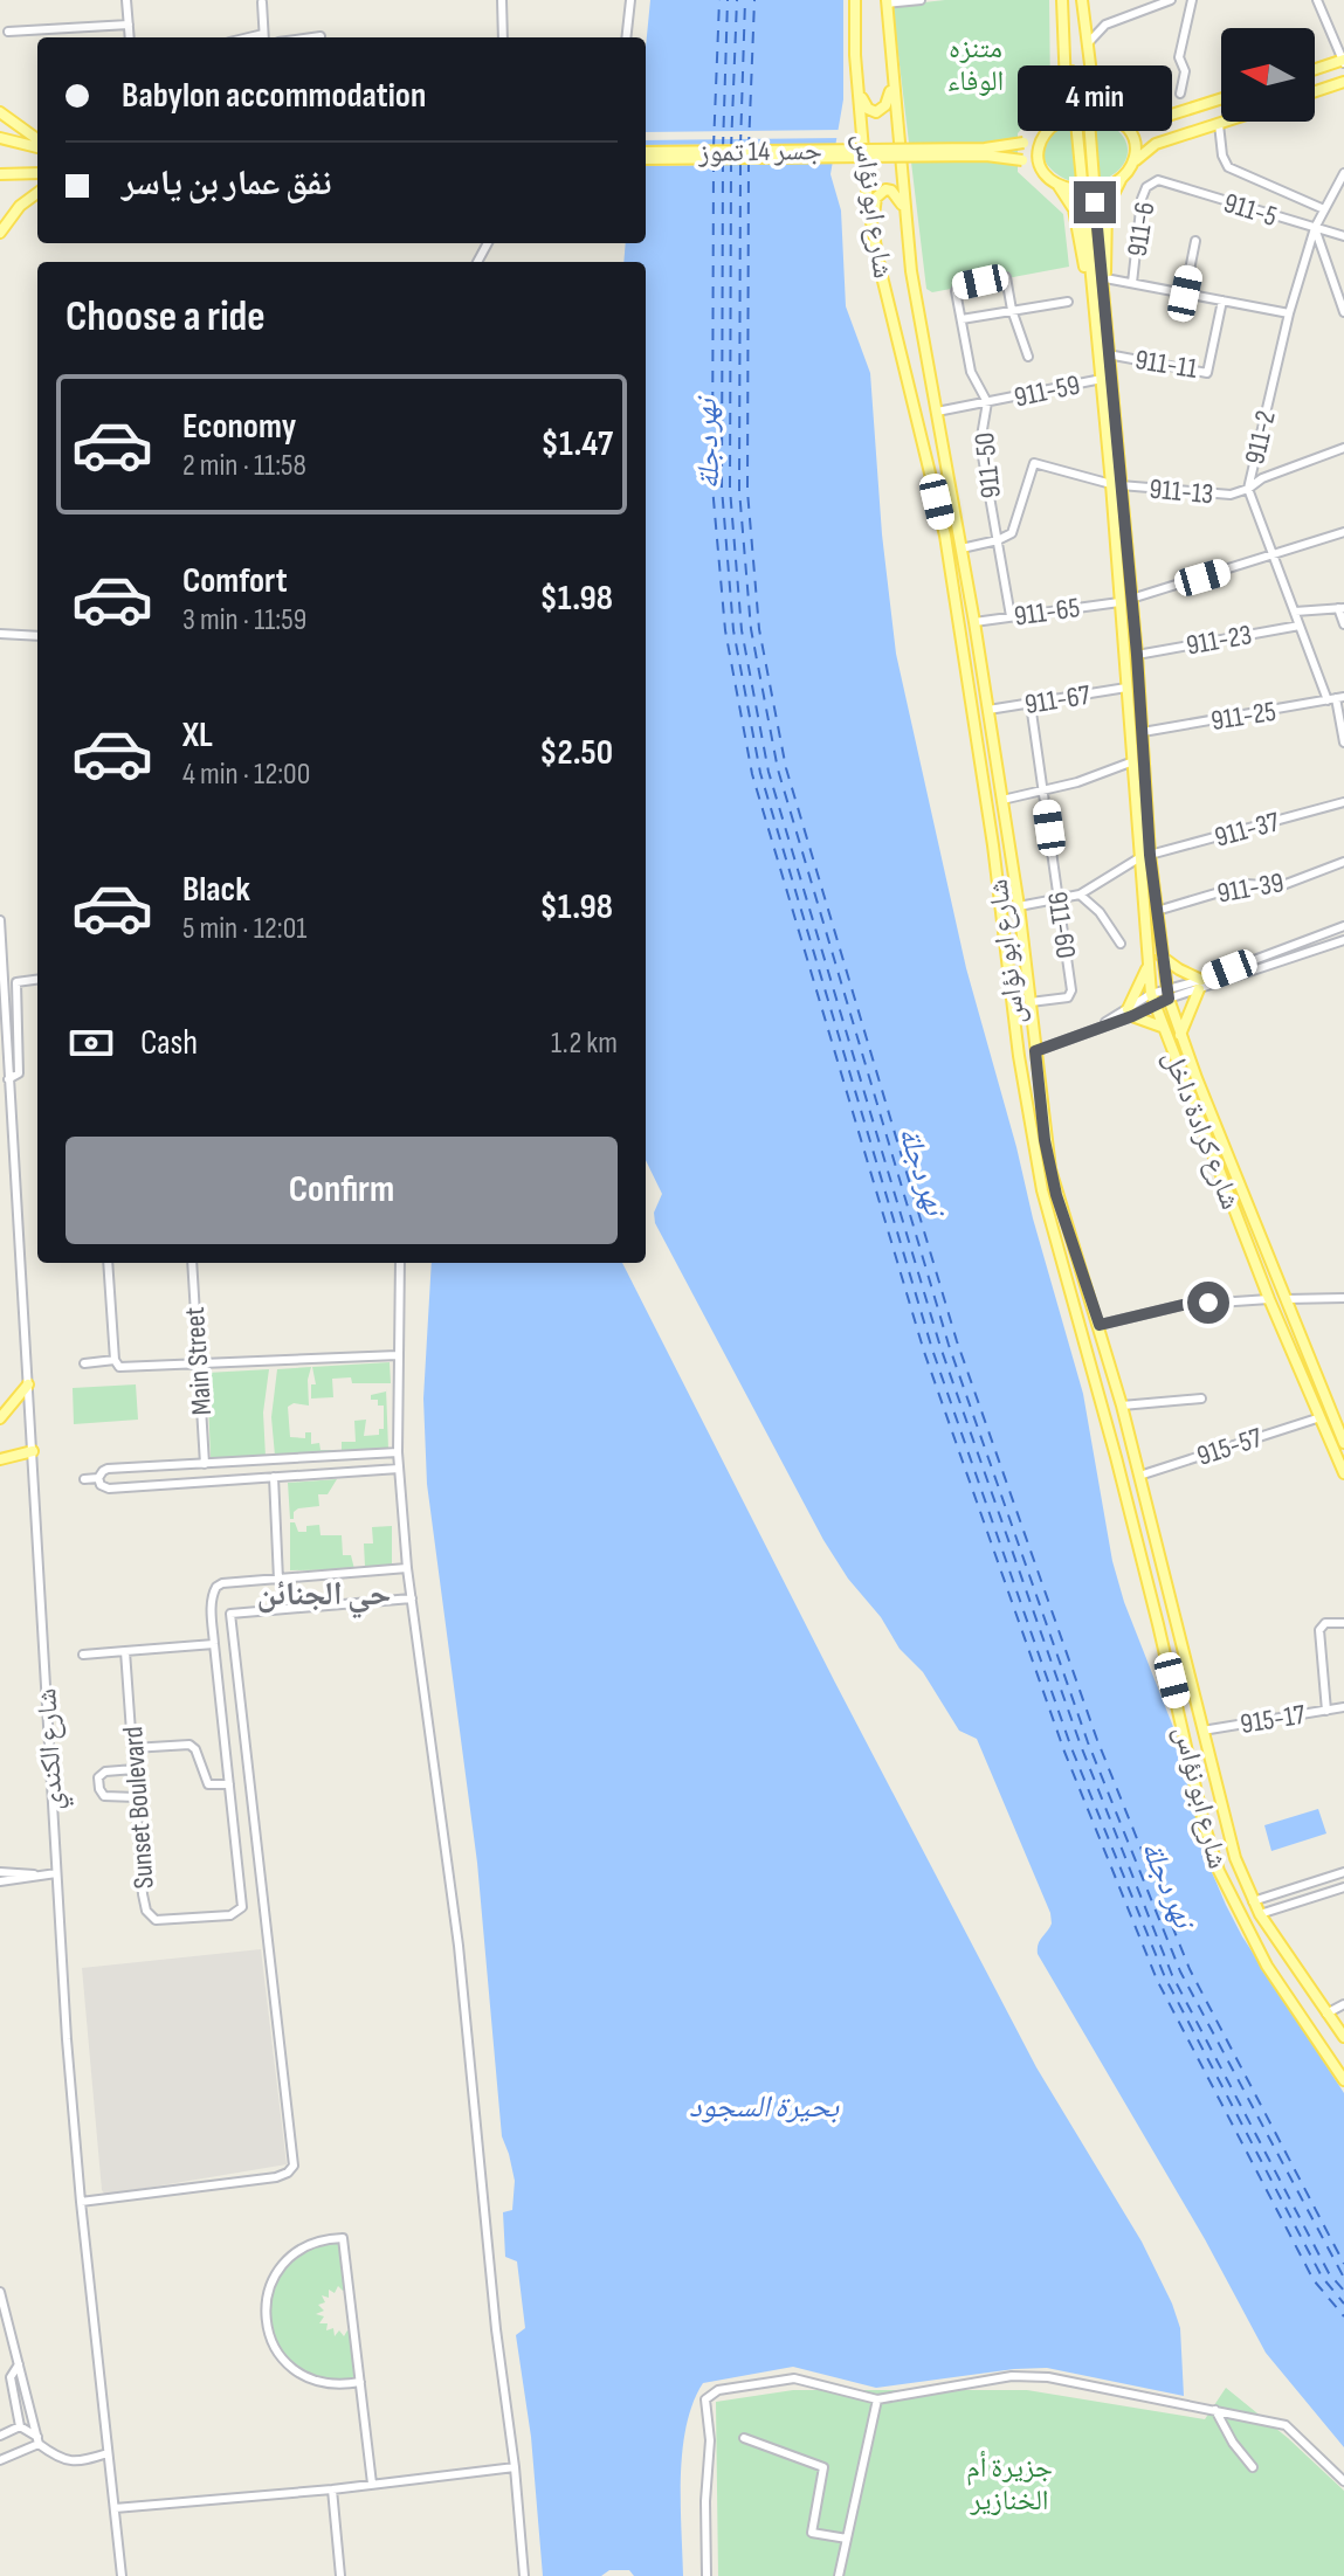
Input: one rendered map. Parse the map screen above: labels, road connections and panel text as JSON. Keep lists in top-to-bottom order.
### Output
{
  "streets": {
    "main road": ["جسر 14 تموز", "شارع ابو نؤاس", "شارع كرادة داخل"],
    "street": [
      "911-5",
      "911-6",
      "911-11",
      "911-59",
      "911-2",
      "911-50",
      "911-13",
      "911-65",
      "911-23",
      "911-67",
      "911-25",
      "911-37",
      "911-39",
      "911-60",
      "Main Street",
      "915-57",
      "915-17",
      "شارع الكندي",
      "Sunset Boulevard"
    ]
  },
  "crossings": [
    ["شارع ابو نؤاس", "911-59"],
    ["شارع ابو نؤاس", "911-65"],
    ["شارع ابو نؤاس", "911-67"],
    ["شارع ابو نؤاس", "911-37"],
    ["شارع ابو نؤاس", "911-60"],
    ["شارع ابو نؤاس", "915-57"],
    ["شارع ابو نؤاس", "915-17"],
    ["911-5", "911-6"],
    ["911-5", "911-2"],
    ["911-11", "شارع كرادة داخل"],
    ["911-59", "911-50"],
    ["911-59", "شارع كرادة داخل"],
    ["911-2", "911-13"],
    ["911-2", "911-23"],
    ["911-2", "911-25"],
    ["911-50", "911-13"],
    ["911-50", "911-65"],
    ["911-13", "شارع كرادة داخل"],
    ["911-65", "شارع كرادة داخل"],
    ["911-23", "شارع كرادة داخل"],
    ["911-67", "911-60"],
    ["911-67", "شارع كرادة داخل"],
    ["911-25", "شارع كرادة داخل"],
    ["911-37", "911-60"],
    ["911-37", "شارع كرادة داخل"],
    ["911-39", "شارع كرادة داخل"],
    ["شارع كرادة داخل", "915-57"]
  ],
  "districts": ["حي الجنائن"],
  "water": ["نهر دجلة", "بحيرة السجود"],
  "parks": ["متنزه الوفاء", "جزيرة أم الخنازير"],
  "north": "left",
  "page": {
    "banner": ["Babylon accommodation", "نفق عمار بن ياسر"],
    "bubble": "4 min",
    "heading": "Choose a ride",
    "list": [
      {
        "name": "Economy",
        "note": "2 min · 11:58",
        "value": "$1.47"
      },
      {
        "name": "Comfort",
        "note": "3 min · 11:59",
        "value": "$1.98"
      },
      {
        "name": "XL",
        "note": "4 min · 12:00",
        "value": "$2.50"
      },
      {
        "name": "Black",
        "note": "5 min · 12:01",
        "value": "$1.98"
      }
    ],
    "pay": ["Cash", "1.2 km"],
    "buttons": "Confirm"
  }
}
